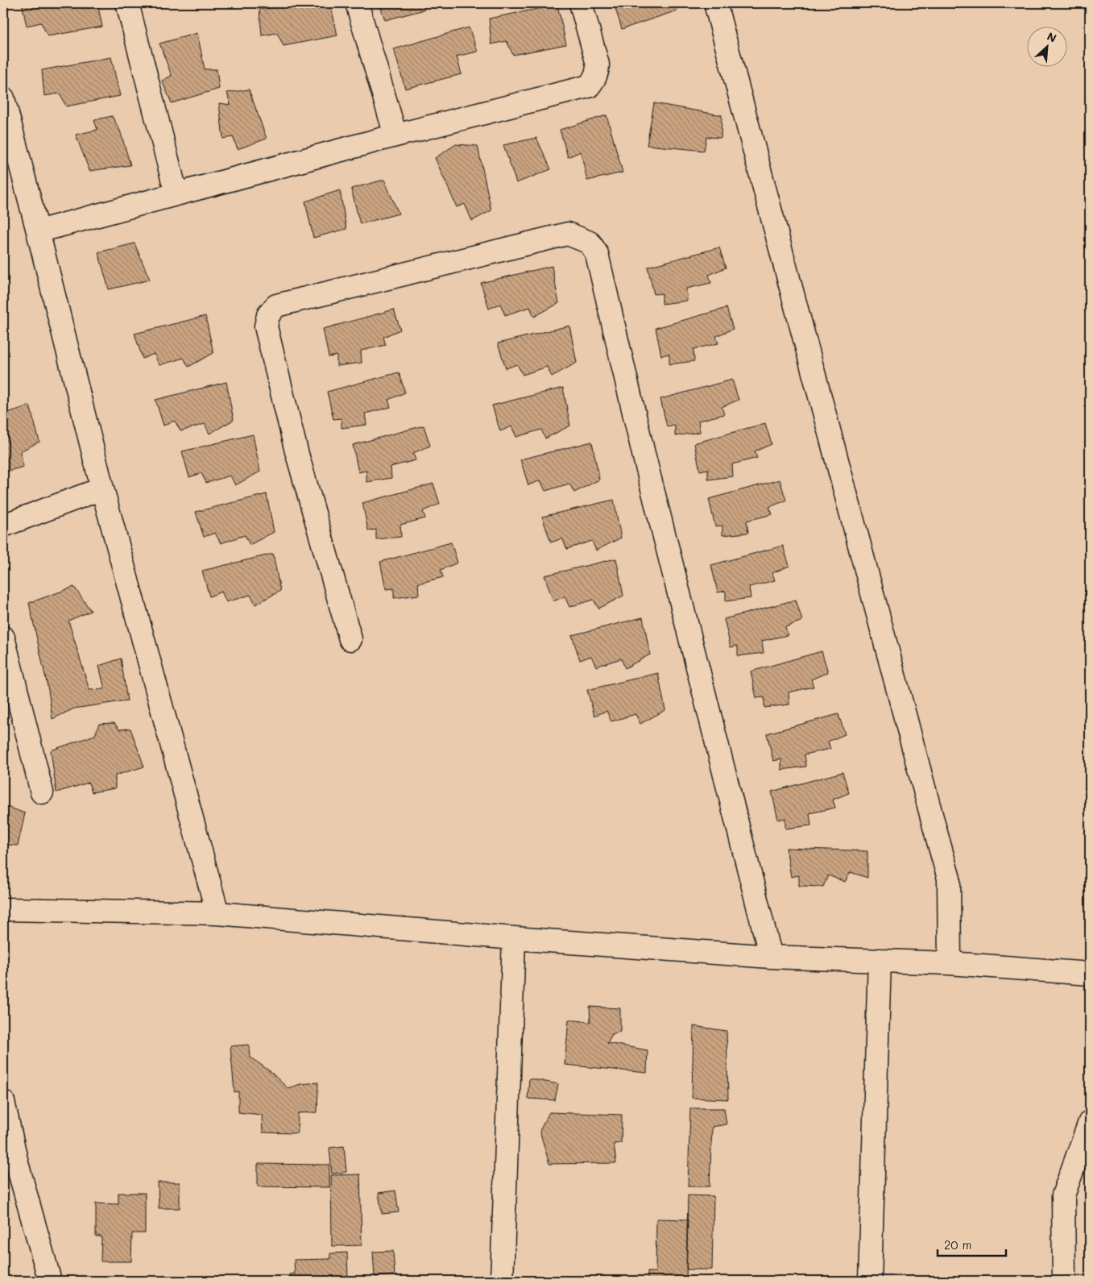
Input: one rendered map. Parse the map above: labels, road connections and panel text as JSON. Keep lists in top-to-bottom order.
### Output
{
  "scale_bar": "20 m",
  "north": "top right"
}
